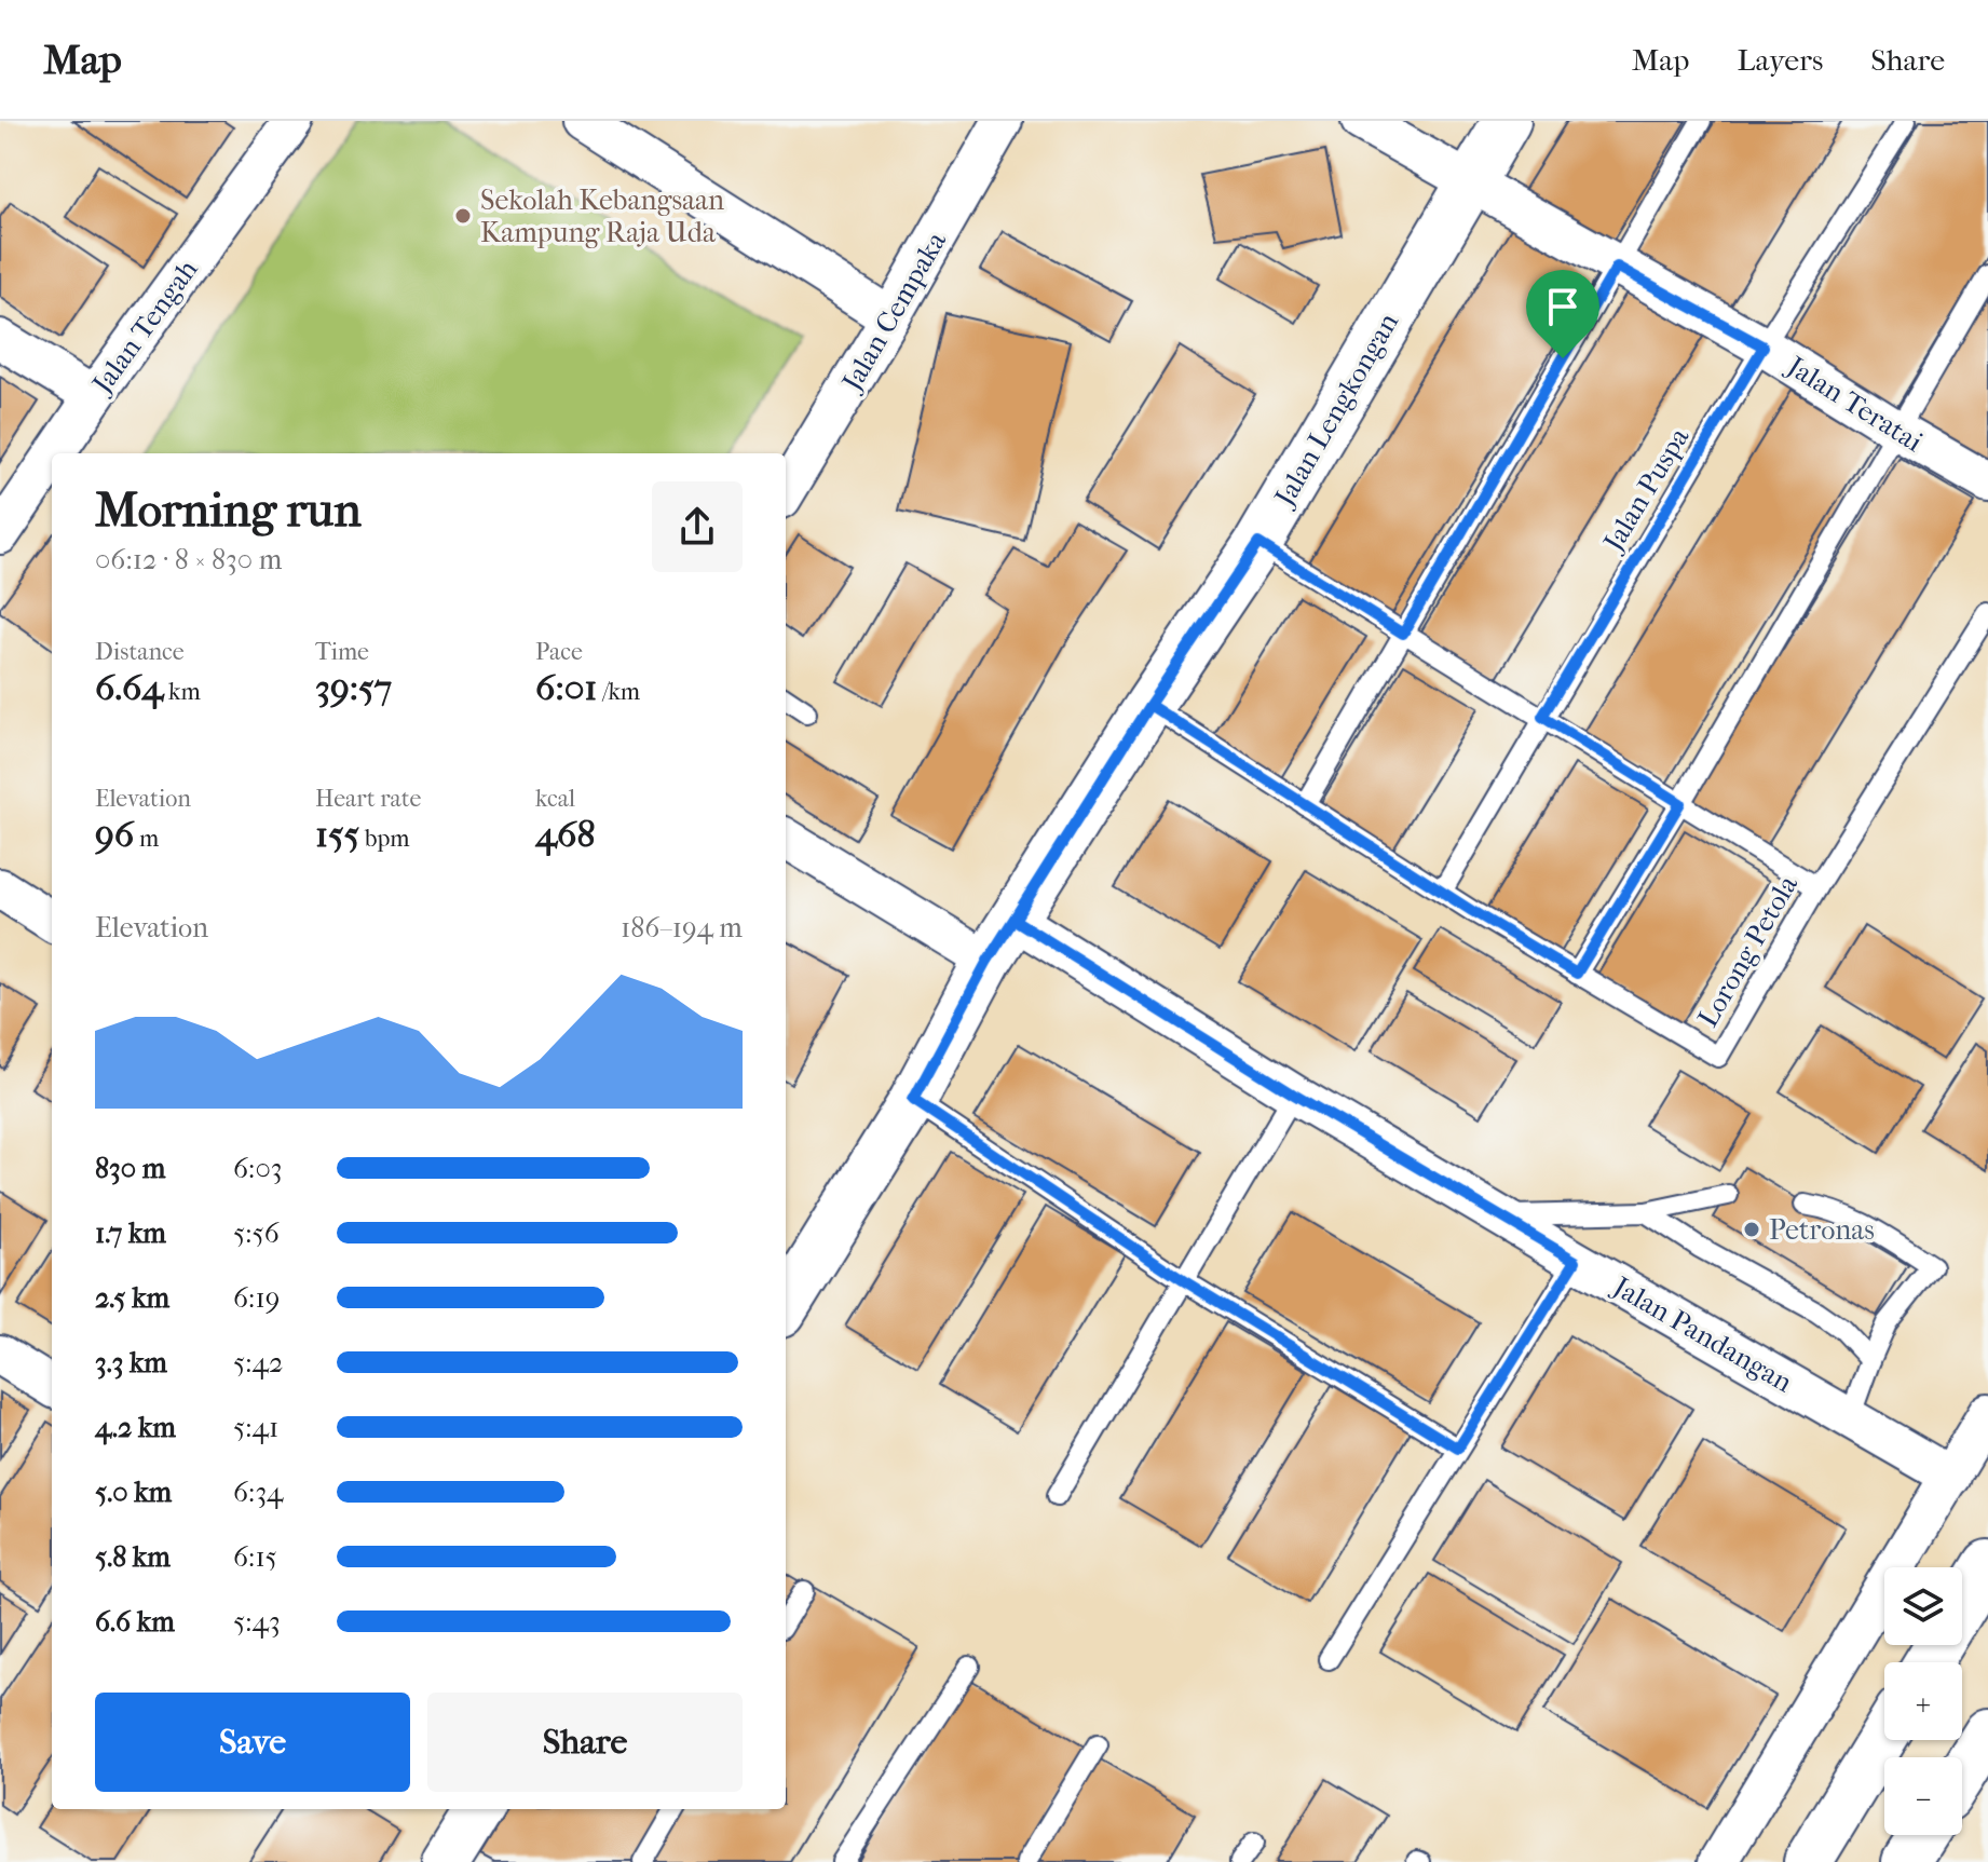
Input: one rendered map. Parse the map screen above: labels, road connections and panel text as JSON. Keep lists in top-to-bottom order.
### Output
{
  "streets": {
    "street": [
      "Jalan Cempaka",
      "Jalan Tengah",
      "Jalan Teratai",
      "Jalan Lengkongan",
      "Jalan Pandangan"
    ],
    "lane": ["Jalan Puspa", "Lorong Petola"]
  },
  "crossings": [
    ["Jalan Teratai", "Jalan Lengkongan"],
    ["Jalan Teratai", "Jalan Puspa"],
    ["Jalan Lengkongan", "Lorong Petola"],
    ["Jalan Lengkongan", "Jalan Pandangan"],
    ["Jalan Puspa", "Lorong Petola"]
  ],
  "places": ["Sekolah Kebangsaan Kampung Raja Uda", "Petronas"],
  "page": {
    "header": "Map",
    "nav": ["Map", "Layers", "Share"],
    "heading": ["Morning run", "06:12 · 8 × 830 m"],
    "stats": [
      ["Distance", "6.64 km"],
      ["Time", "39:57"],
      ["Pace", "6:01 /km"],
      ["Elevation", "96 m"],
      ["Heart rate", "155 bpm"],
      ["kcal", "468"]
    ],
    "chart": ["Elevation", "186–194 m"],
    "list": [
      {
        "name": "830 m",
        "note": "6:03"
      },
      {
        "name": "1.7 km",
        "note": "5:56"
      },
      {
        "name": "2.5 km",
        "note": "6:19"
      },
      {
        "name": "3.3 km",
        "note": "5:42"
      },
      {
        "name": "4.2 km",
        "note": "5:41"
      },
      {
        "name": "5.0 km",
        "note": "6:34"
      },
      {
        "name": "5.8 km",
        "note": "6:15"
      },
      {
        "name": "6.6 km",
        "note": "5:43"
      }
    ],
    "map_buttons": ["+", "−"],
    "buttons": ["Save", "Share"]
  }
}
